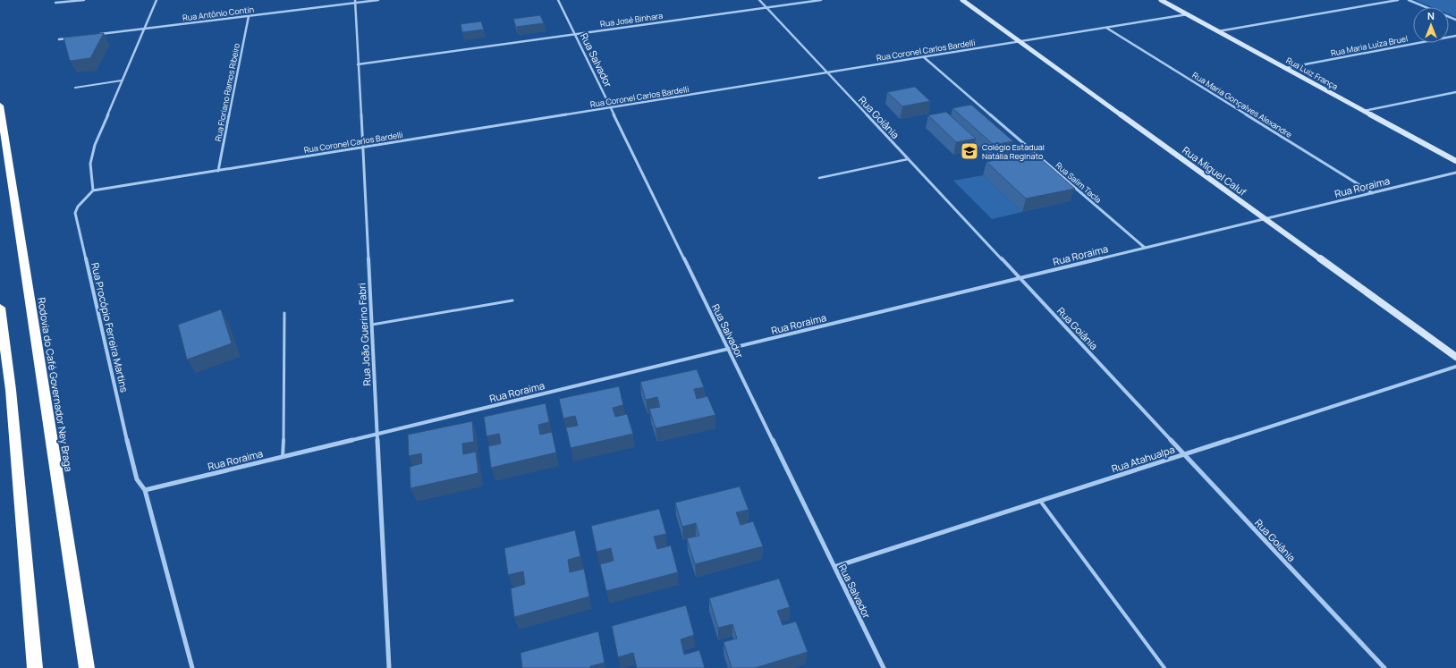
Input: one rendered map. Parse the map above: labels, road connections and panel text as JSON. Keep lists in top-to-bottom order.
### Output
{
  "streets": {
    "highway": ["Rodovia do Café Governador Ney Braga"],
    "street": [
      "Rua Antônio Contin",
      "Rua José Binhara",
      "Rua Maria Luíza Bruel",
      "Rua Coronel Carlos Bardelli",
      "Rua Salvador",
      "Rua Luiz França",
      "Rua Floriano Ramos Ribeiro",
      "Rua Maria Gonçalves Alexandre",
      "Rua Goiânia",
      "Rua Miguel Caluf",
      "Rua Salim Tacla",
      "Rua Roraima",
      "Rua Procópio Ferreira Martins",
      "Rua João Guerino Fabri",
      "Rua Atahualpa"
    ]
  },
  "crossings": [
    ["Rua Antônio Contin", "Rua Floriano Ramos Ribeiro"],
    ["Rua Antônio Contin", "Rua João Guerino Fabri"],
    ["Rua José Binhara", "Rua Salvador"],
    ["Rua José Binhara", "Rua Goiânia"],
    ["Rua José Binhara", "Rua João Guerino Fabri"],
    ["Rua Maria Luíza Bruel", "Rua Luiz França"],
    ["Rua Coronel Carlos Bardelli", "Rua Salvador"],
    ["Rua Coronel Carlos Bardelli", "Rua Luiz França"],
    ["Rua Coronel Carlos Bardelli", "Rua Floriano Ramos Ribeiro"],
    ["Rua Coronel Carlos Bardelli", "Rua Maria Gonçalves Alexandre"],
    ["Rua Coronel Carlos Bardelli", "Rua Goiânia"],
    ["Rua Coronel Carlos Bardelli", "Rua Miguel Caluf"],
    ["Rua Coronel Carlos Bardelli", "Rua Salim Tacla"],
    ["Rua Coronel Carlos Bardelli", "Rua Procópio Ferreira Martins"],
    ["Rua Coronel Carlos Bardelli", "Rua João Guerino Fabri"],
    ["Rua Salvador", "Rua Roraima"],
    ["Rua Salvador", "Rua Atahualpa"],
    ["Rua Maria Gonçalves Alexandre", "Rua Roraima"],
    ["Rua Goiânia", "Rua Roraima"],
    ["Rua Goiânia", "Rua Atahualpa"],
    ["Rua Miguel Caluf", "Rua Roraima"],
    ["Rua Salim Tacla", "Rua Roraima"],
    ["Rua Roraima", "Rua Procópio Ferreira Martins"],
    ["Rua Roraima", "Rua João Guerino Fabri"]
  ],
  "places": {
    "school or university": ["Colégio Estadual Natália Reginato"]
  },
  "north": "top"
}
